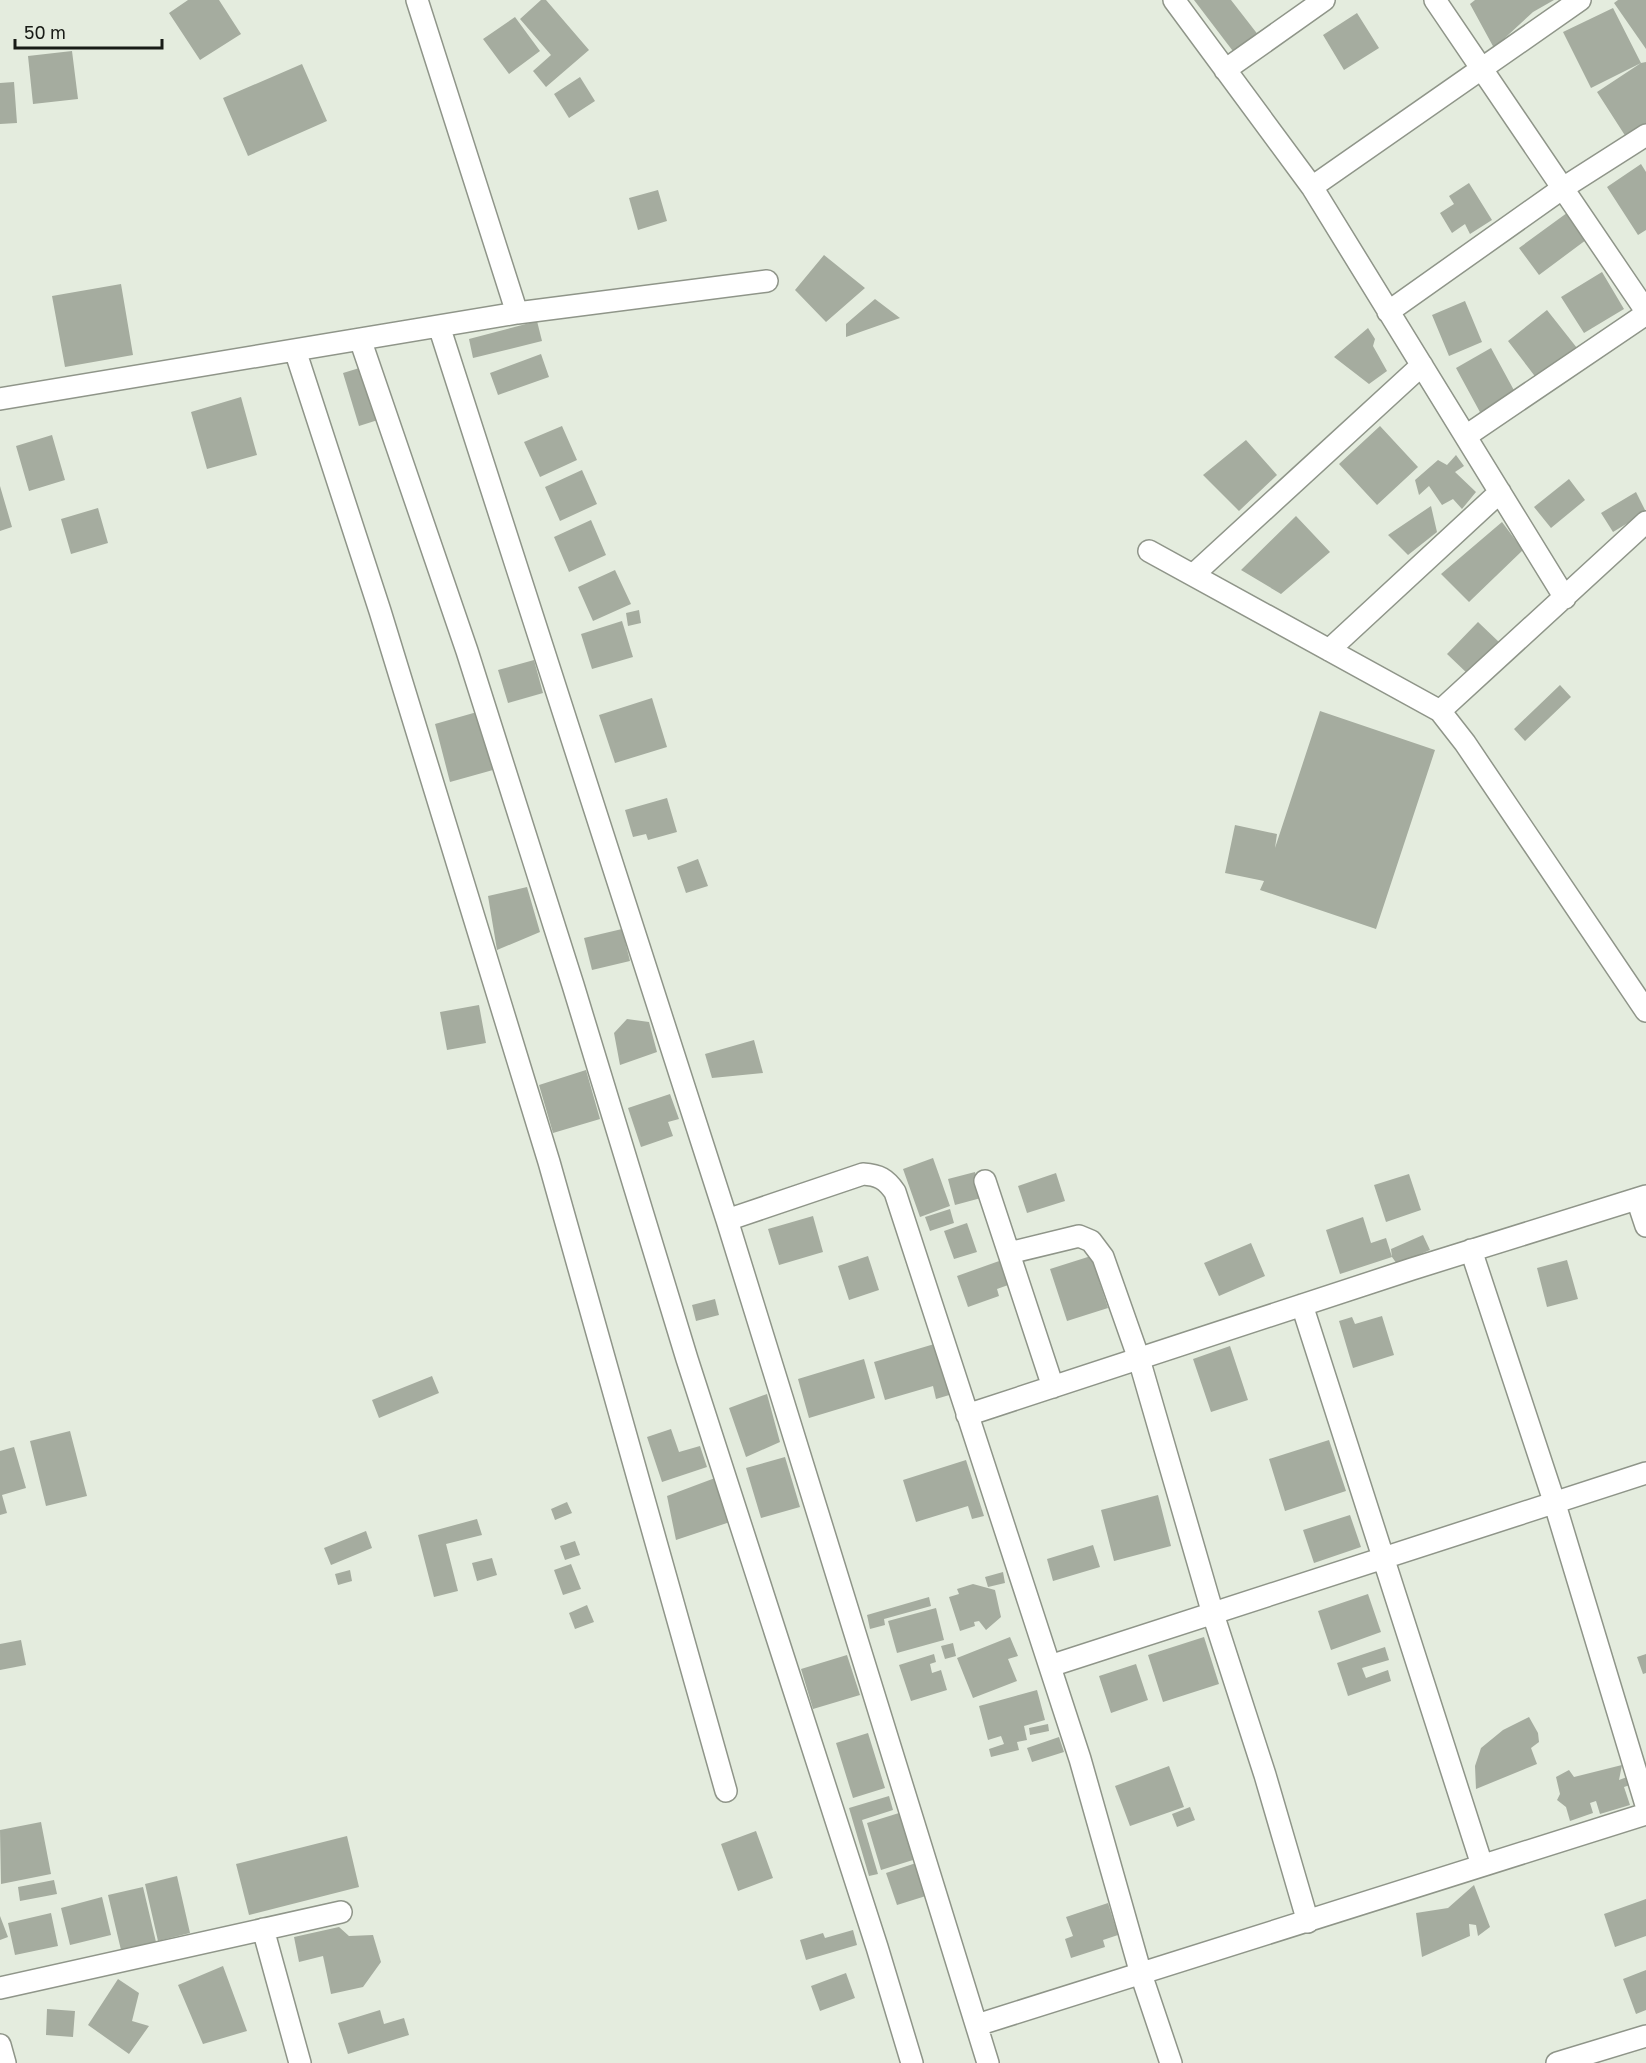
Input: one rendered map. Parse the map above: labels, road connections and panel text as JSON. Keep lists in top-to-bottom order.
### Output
{
  "scale_bar": "50 m"
}
